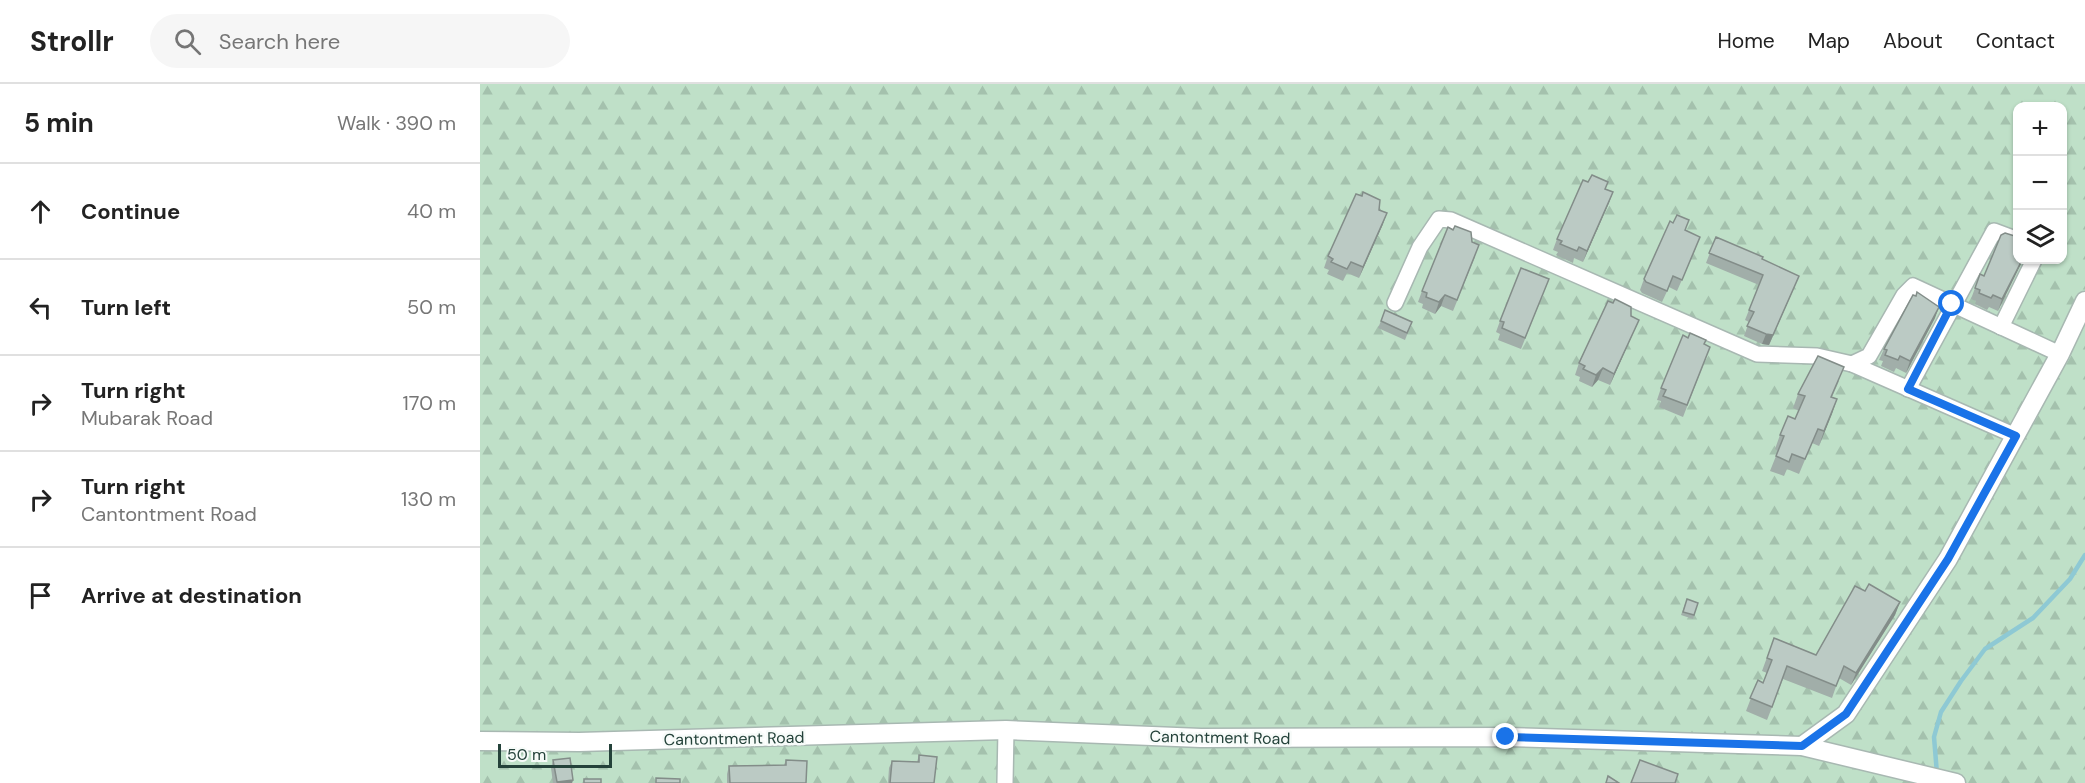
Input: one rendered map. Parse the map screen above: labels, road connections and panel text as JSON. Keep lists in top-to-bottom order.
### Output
{
  "streets": {
    "street": ["Cantontment Road"]
  },
  "scale_bar": "50 m",
  "page": {
    "header": "Strollr",
    "search": "Search here",
    "nav": [
      "Home",
      "Map",
      "About",
      "Contact"
    ],
    "heading": ["5 min", "Walk · 390 m"],
    "map_buttons": ["+", "−"],
    "list": [
      ["Continue", "40 m"],
      ["Turn left", "50 m"],
      ["Turn right", "Mubarak Road", "170 m"],
      ["Turn right", "Cantontment Road", "130 m"],
      "Arrive at destination"
    ],
    "scale": "50 m"
  }
}
